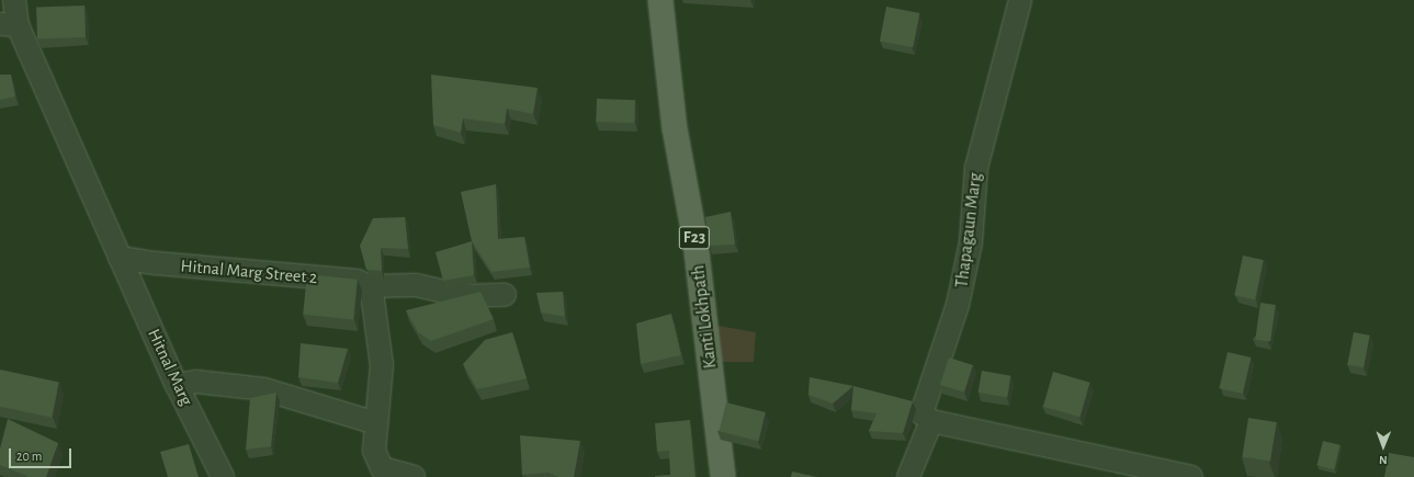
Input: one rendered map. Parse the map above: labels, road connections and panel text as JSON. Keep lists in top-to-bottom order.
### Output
{
  "streets": {
    "main road": ["F23", "Kanti Lokhpath"],
    "street": ["Thapagaun Marg", "Hitnal Marg Street 2", "Hitnal Marg"]
  },
  "crossings": [
    ["Hitnal Marg Street 2", "Hitnal Marg"]
  ],
  "scale_bar": "20 m",
  "north": "bottom"
}
